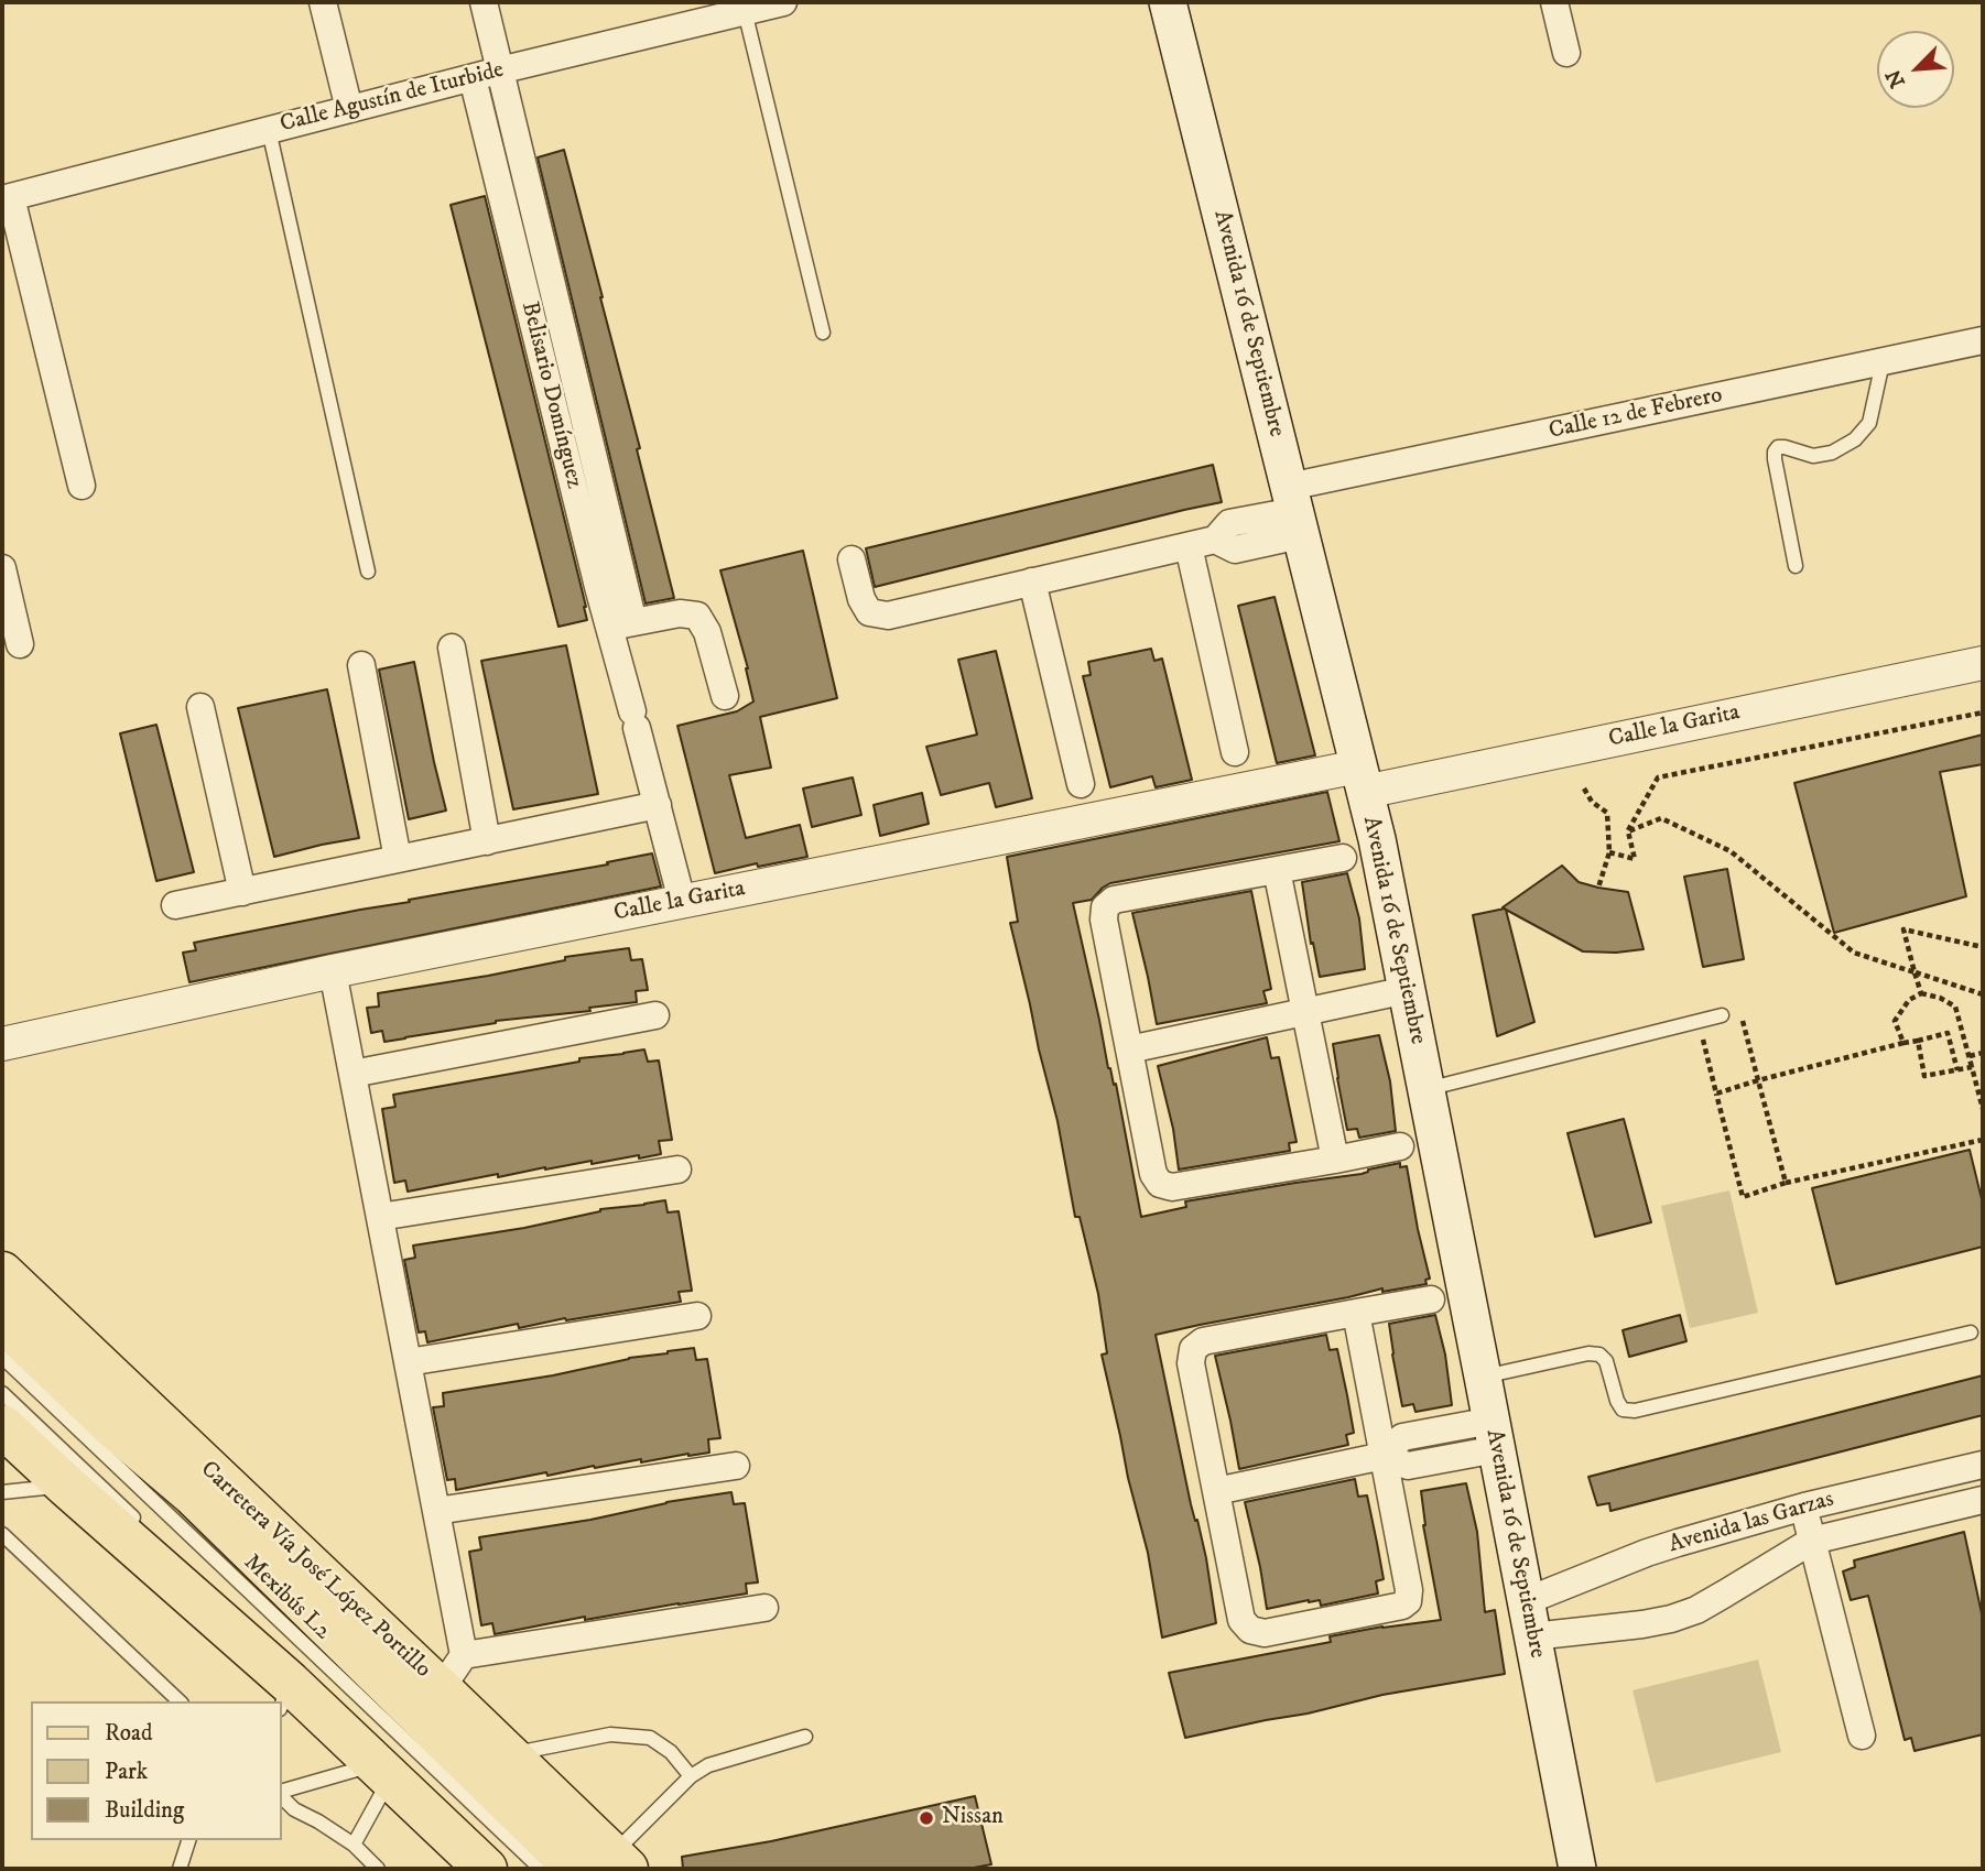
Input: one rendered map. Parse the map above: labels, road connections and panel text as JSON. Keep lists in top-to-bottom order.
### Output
{
  "streets": {
    "main road": ["Avenida 16 de Septiembre", "Carretera Vía José López Portillo"],
    "street": [
      "Calle Agustín de Iturbide",
      "Belisario Domínguez",
      "Calle 12 de Febrero",
      "Calle la Garita",
      "Avenida las Garzas"
    ],
    "lane": ["Mexibús L2"]
  },
  "crossings": [
    ["Calle Agustín de Iturbide", "Belisario Domínguez"],
    ["Avenida 16 de Septiembre", "Calle 12 de Febrero"],
    ["Avenida 16 de Septiembre", "Calle la Garita"],
    ["Avenida 16 de Septiembre", "Avenida las Garzas"],
    ["Belisario Domínguez", "Calle la Garita"]
  ],
  "places": ["Nissan"],
  "legend": ["Road", "Park", "Building"],
  "north": "bottom left"
}
